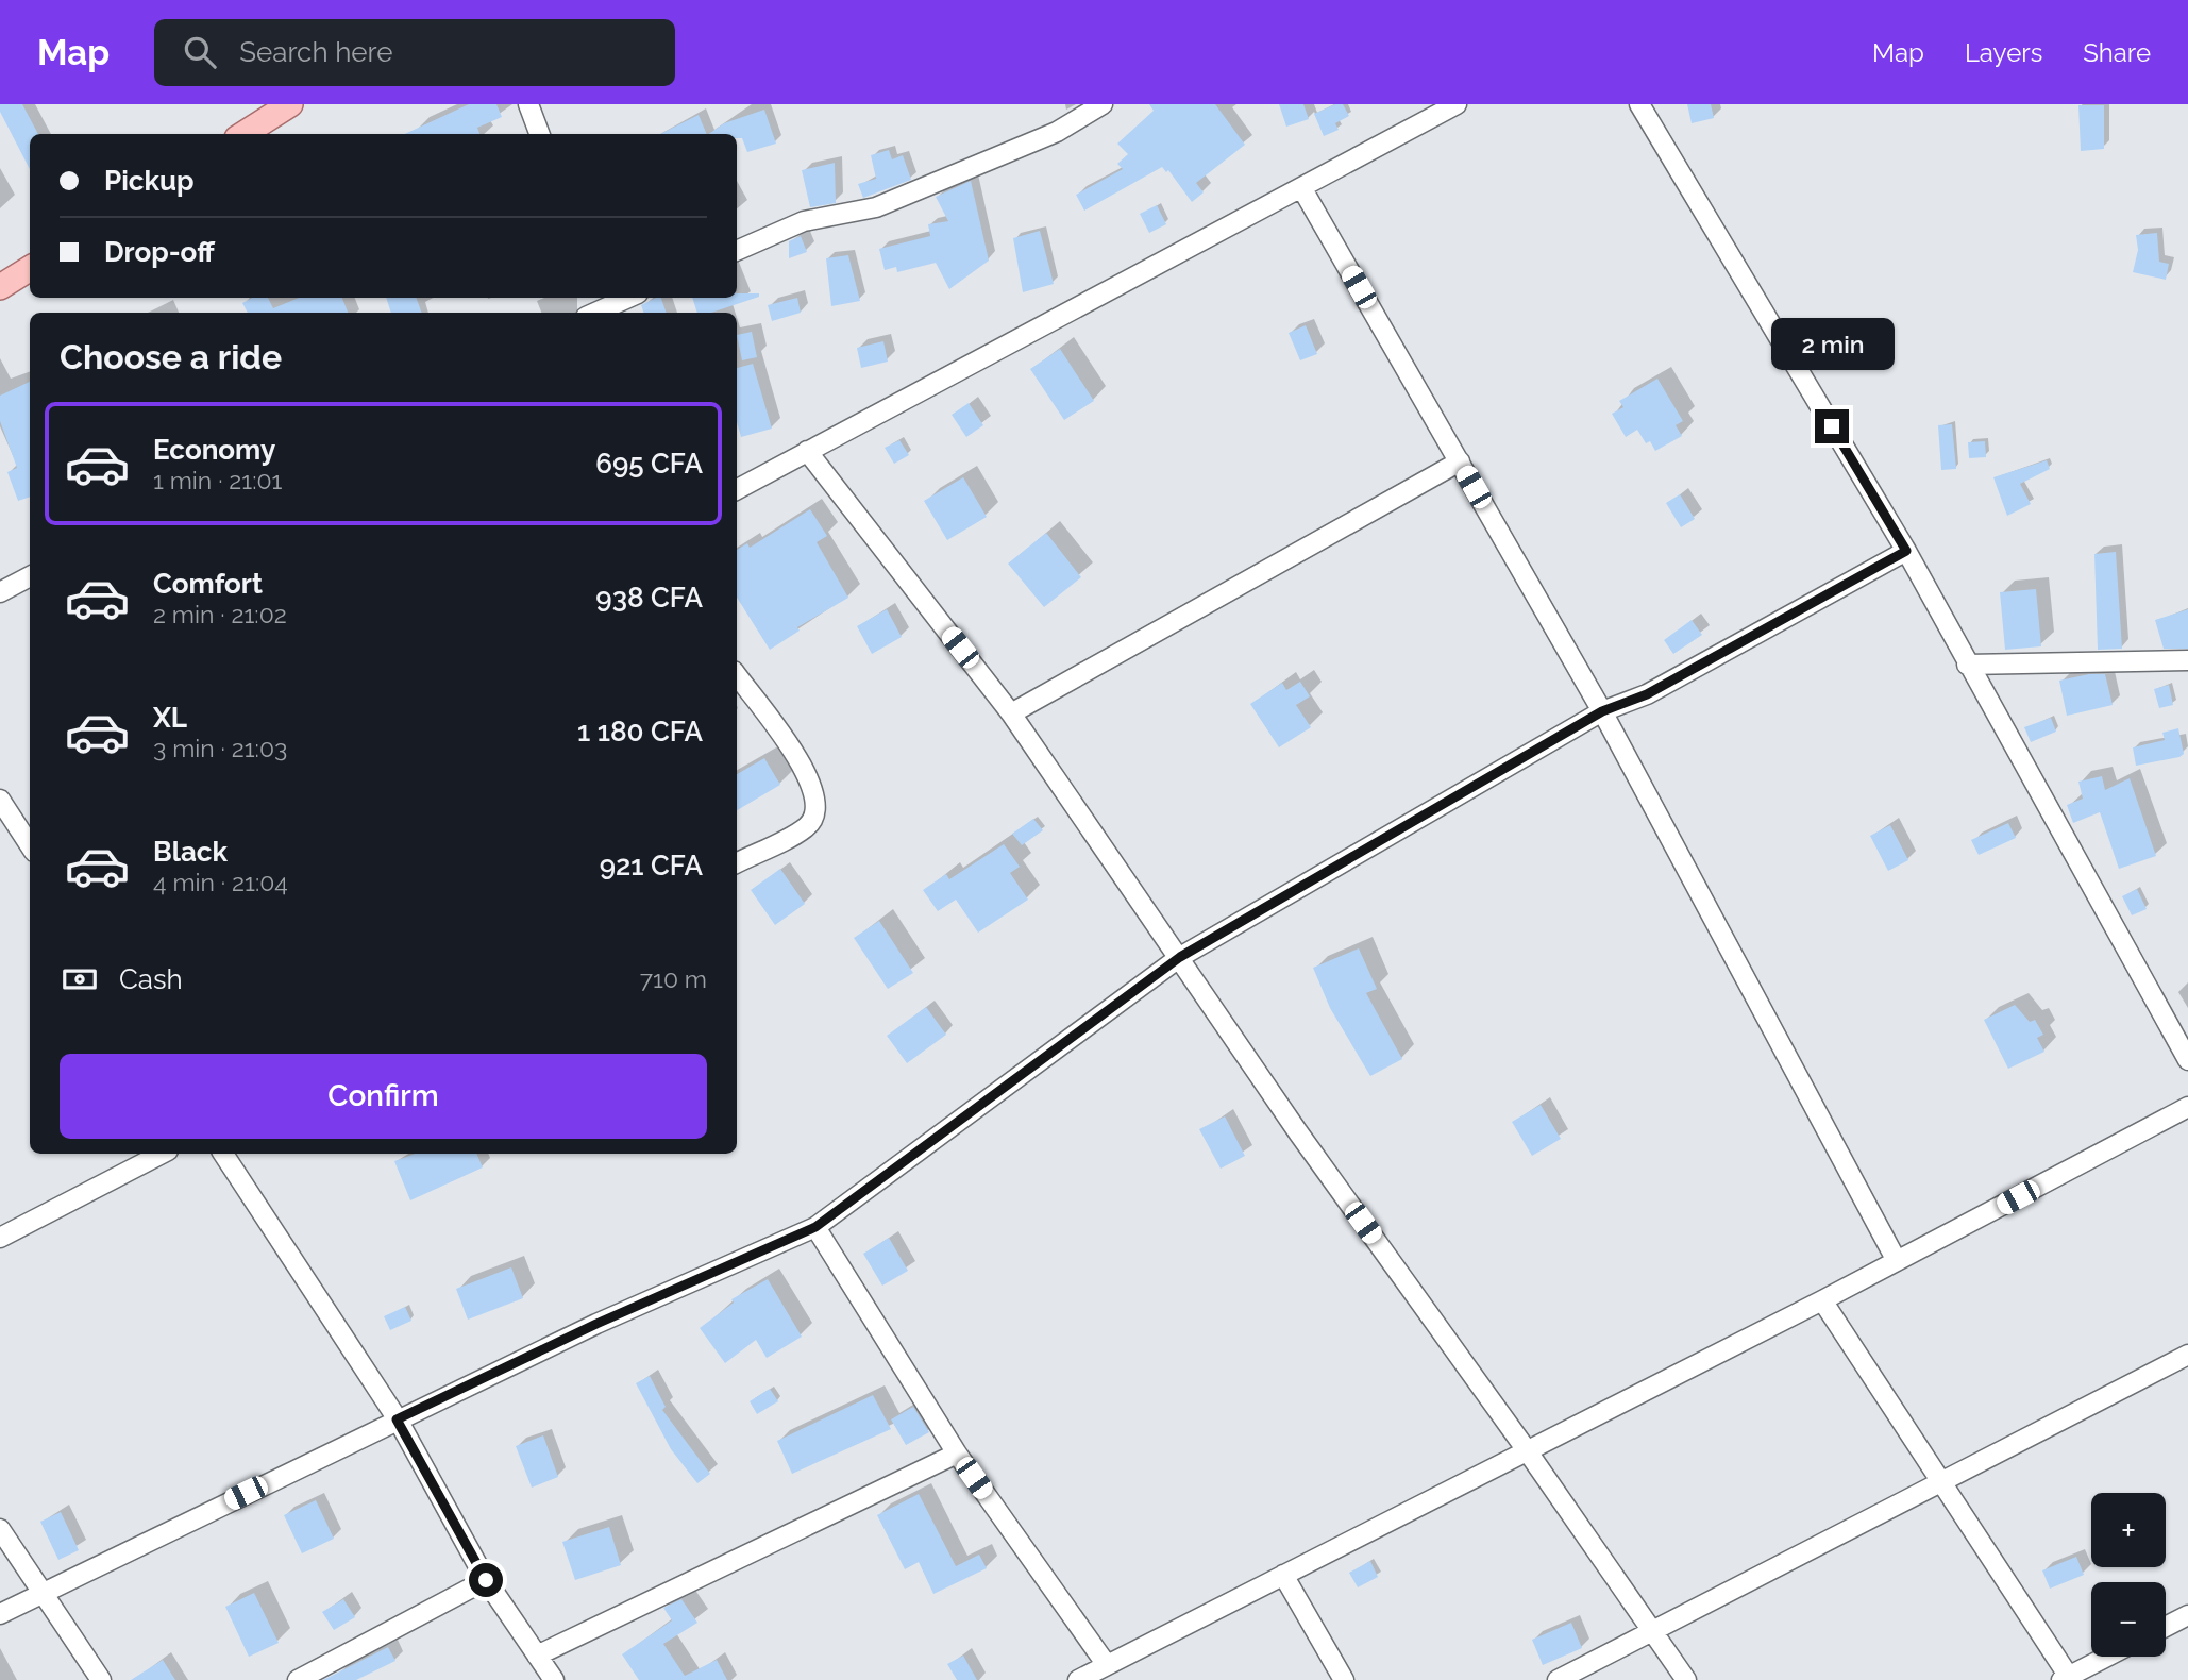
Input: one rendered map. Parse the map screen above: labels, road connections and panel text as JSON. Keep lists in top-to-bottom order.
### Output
{
  "page": {
    "header": "Map",
    "search": "Search here",
    "nav": ["Map", "Layers", "Share"],
    "banner": ["Pickup", "Drop-off"],
    "heading": "Choose a ride",
    "bubble": "2 min",
    "list": [
      {
        "name": "Economy",
        "note": "1 min · 21:01",
        "value": "695 CFA"
      },
      {
        "name": "Comfort",
        "note": "2 min · 21:02",
        "value": "938 CFA"
      },
      {
        "name": "XL",
        "note": "3 min · 21:03",
        "value": "1 180 CFA"
      },
      {
        "name": "Black",
        "note": "4 min · 21:04",
        "value": "921 CFA"
      }
    ],
    "pay": ["Cash", "710 m"],
    "buttons": "Confirm",
    "map_buttons": ["+", "−"]
  }
}
